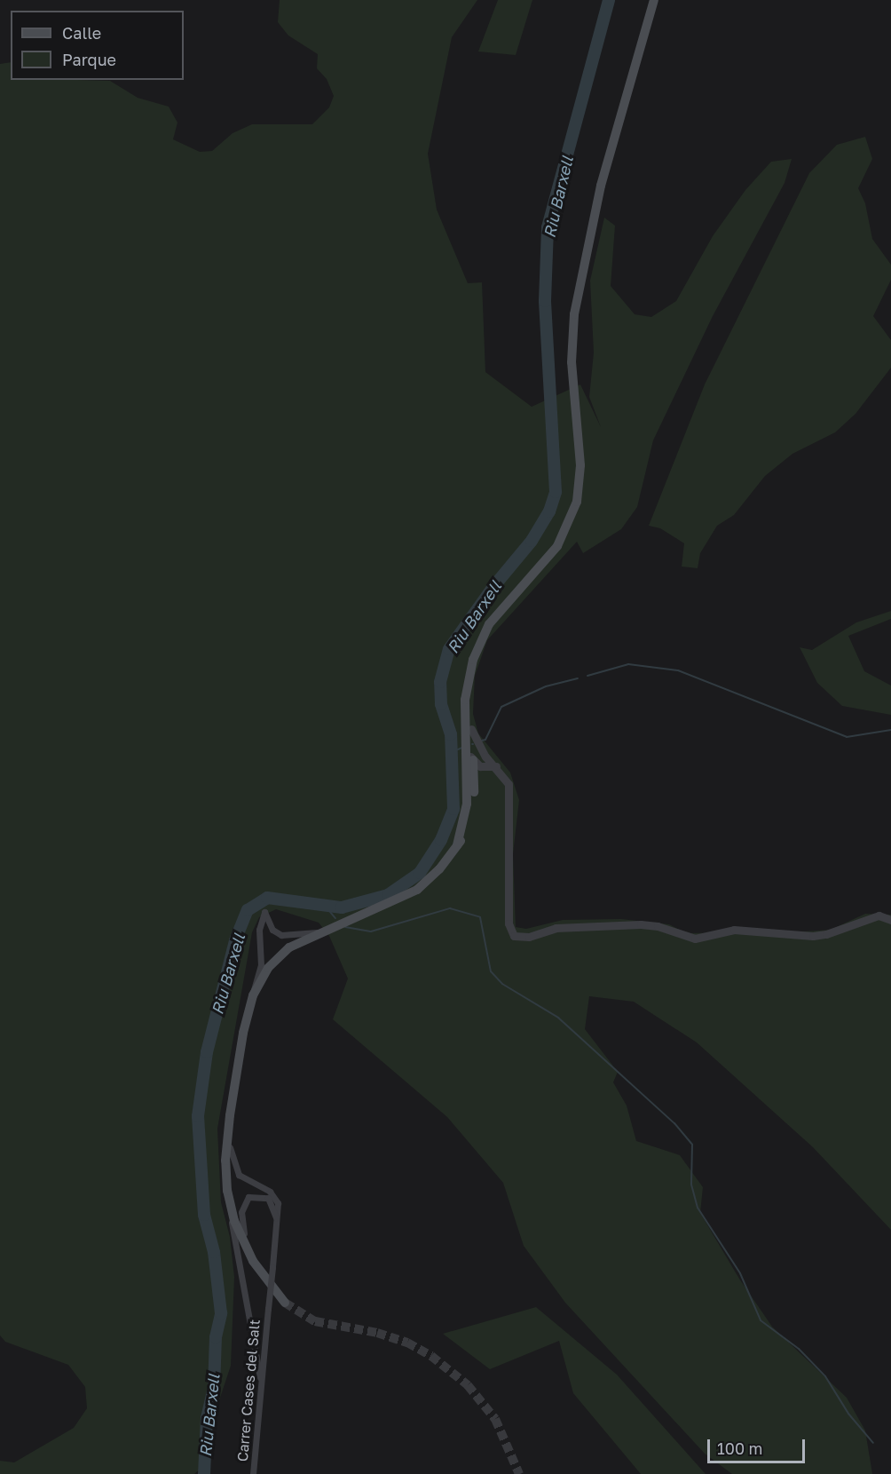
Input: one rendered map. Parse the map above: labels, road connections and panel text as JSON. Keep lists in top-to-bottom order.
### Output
{
  "streets": {
    "street": ["Carrer Cases del Salt"]
  },
  "water": ["Riu Barxell"],
  "legend": ["Calle", "Parque"],
  "scale_bar": "100 m"
}
